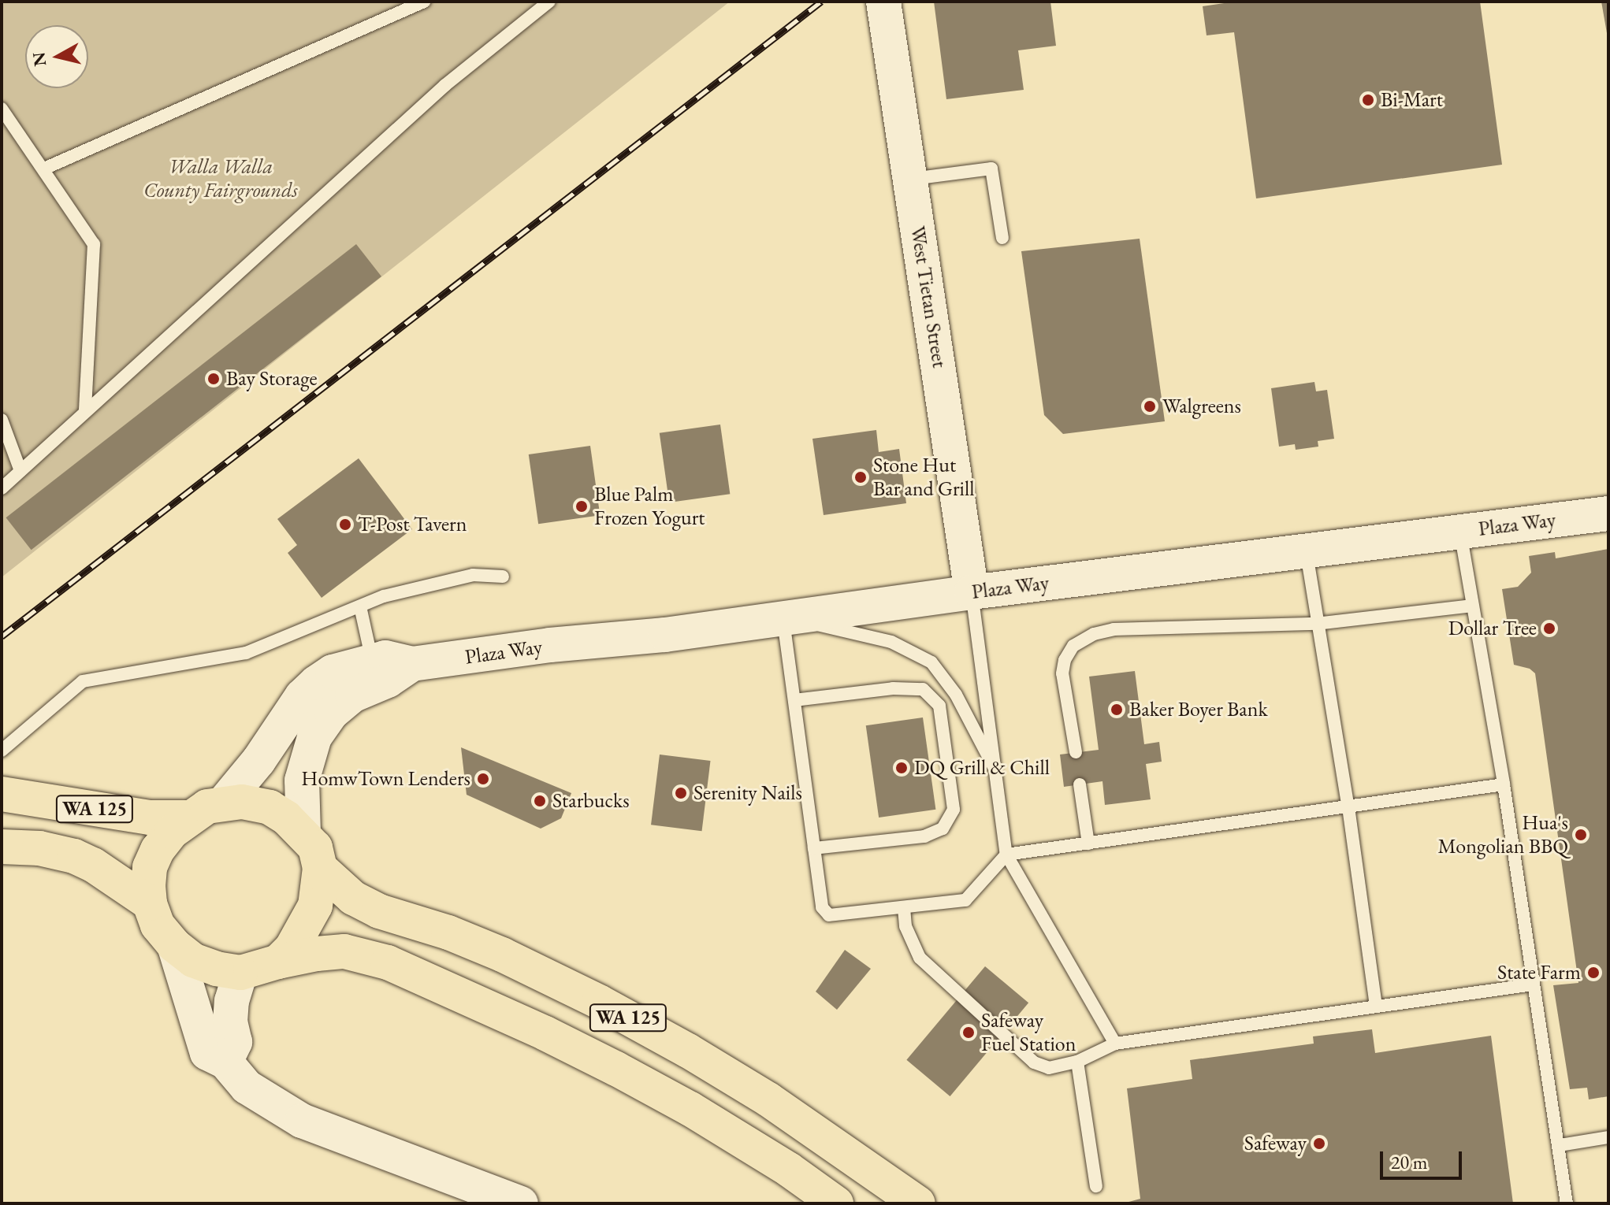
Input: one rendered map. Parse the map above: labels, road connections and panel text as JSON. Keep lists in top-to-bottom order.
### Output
{
  "streets": {
    "main road": ["West Tietan Street", "Plaza Way", "WA 125"]
  },
  "crossings": [
    ["West Tietan Street", "Plaza Way"],
    ["Plaza Way", "WA 125"]
  ],
  "parks": ["Walla Walla County Fairgrounds"],
  "places": [
    "Bi-Mart",
    "Bay Storage",
    "Walgreens",
    "Stone Hut Bar and Grill",
    "Blue Palm Frozen Yogurt",
    "T-Post Tavern",
    "Dollar Tree",
    "Baker Boyer Bank",
    "DQ Grill & Chill",
    "HomwTown Lenders",
    "Serenity Nails",
    "Starbucks",
    "Hua's Mongolian BBQ",
    "State Farm",
    "Safeway Fuel Station",
    "Safeway"
  ],
  "scale_bar": "20 m",
  "north": "left"
}
